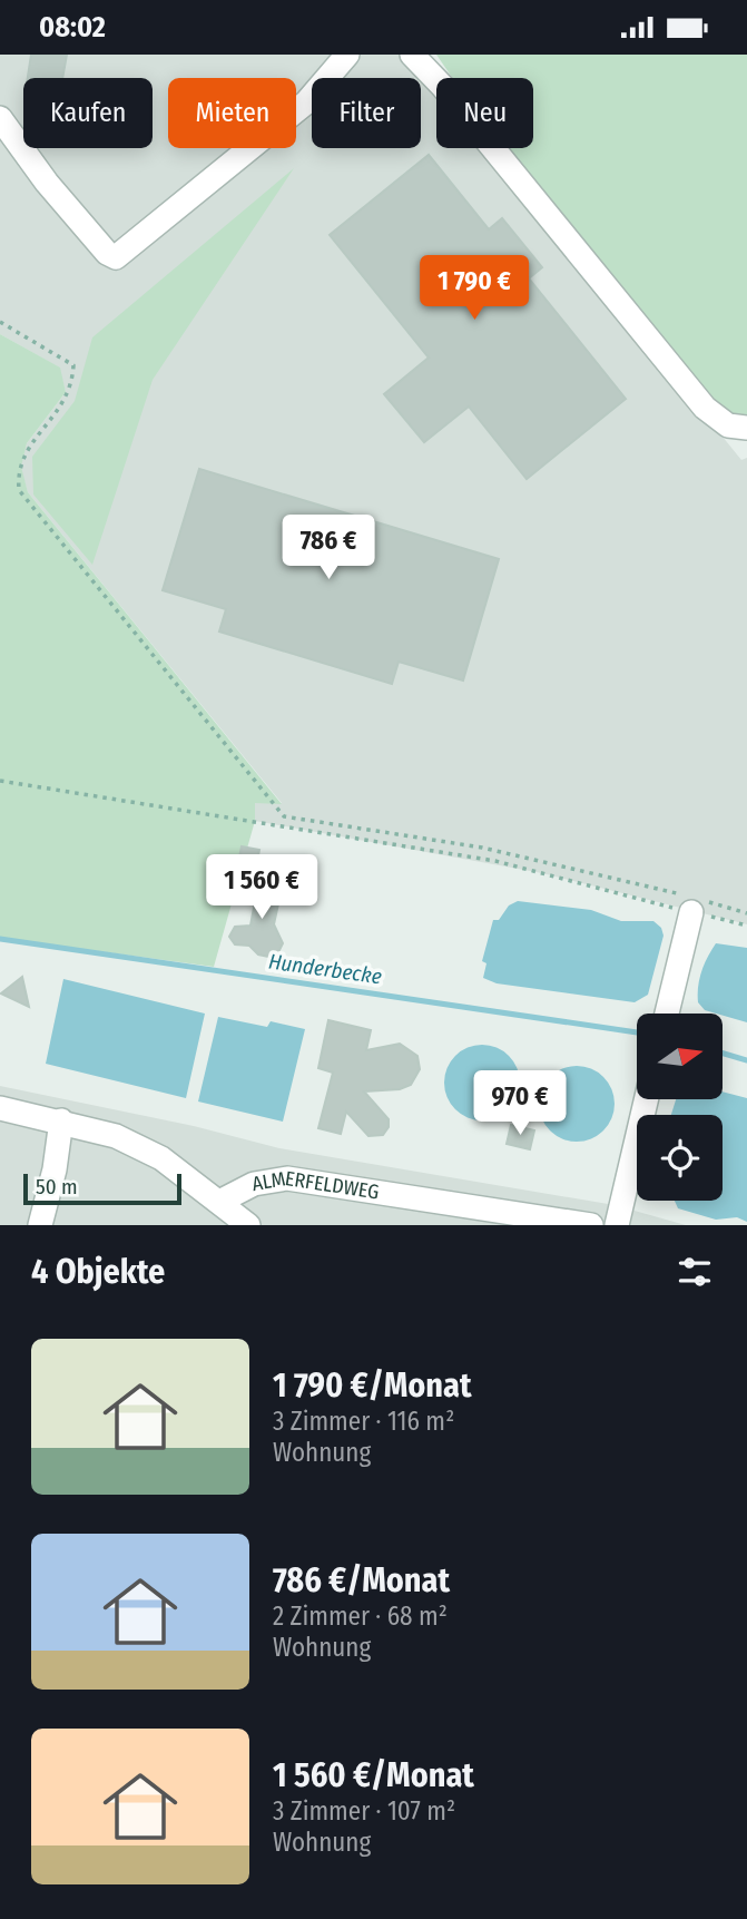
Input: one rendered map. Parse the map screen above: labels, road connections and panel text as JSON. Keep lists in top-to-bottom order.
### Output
{
  "streets": {
    "street": ["ALMERFELDWEG"]
  },
  "water": ["Hunderbecke"],
  "scale_bar": "50 m",
  "north": "right",
  "page": {
    "status": "08:02",
    "chip": [
      "Kaufen",
      "Mieten",
      "Filter",
      "Neu"
    ],
    "price": [
      "1 790 €",
      "786 €",
      "1 560 €",
      "970 €"
    ],
    "scale": "50 m",
    "heading": "4 Objekte",
    "list": [
      {
        "name": "1 790 €/Monat",
        "note": "3 Zimmer · 116 m² · Wohnung"
      },
      {
        "name": "786 €/Monat",
        "note": "2 Zimmer · 68 m² · Wohnung"
      },
      {
        "name": "1 560 €/Monat",
        "note": "3 Zimmer · 107 m² · Wohnung"
      }
    ]
  }
}
